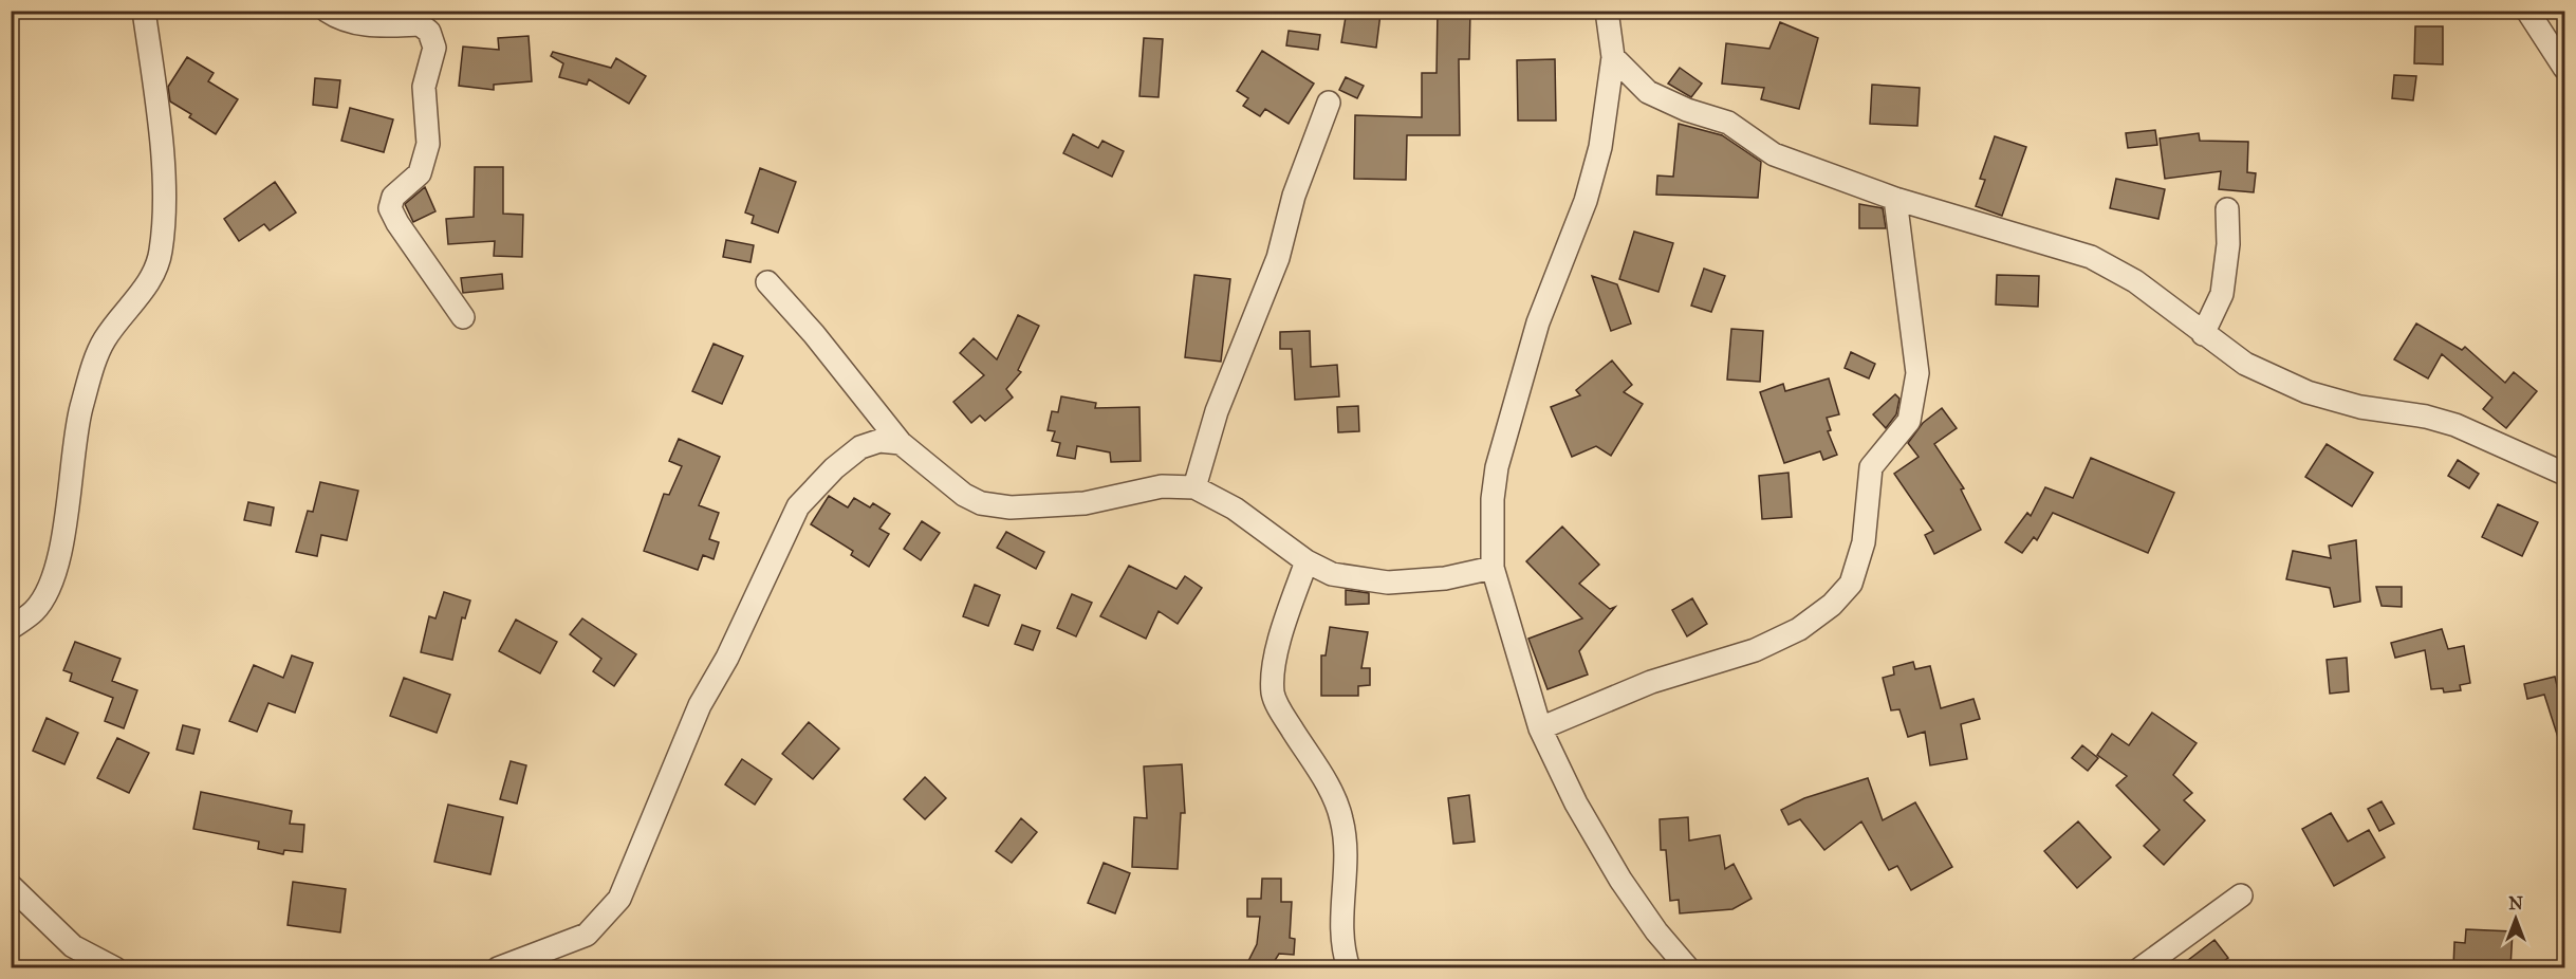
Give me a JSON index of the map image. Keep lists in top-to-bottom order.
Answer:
{
  "north": "top"
}
